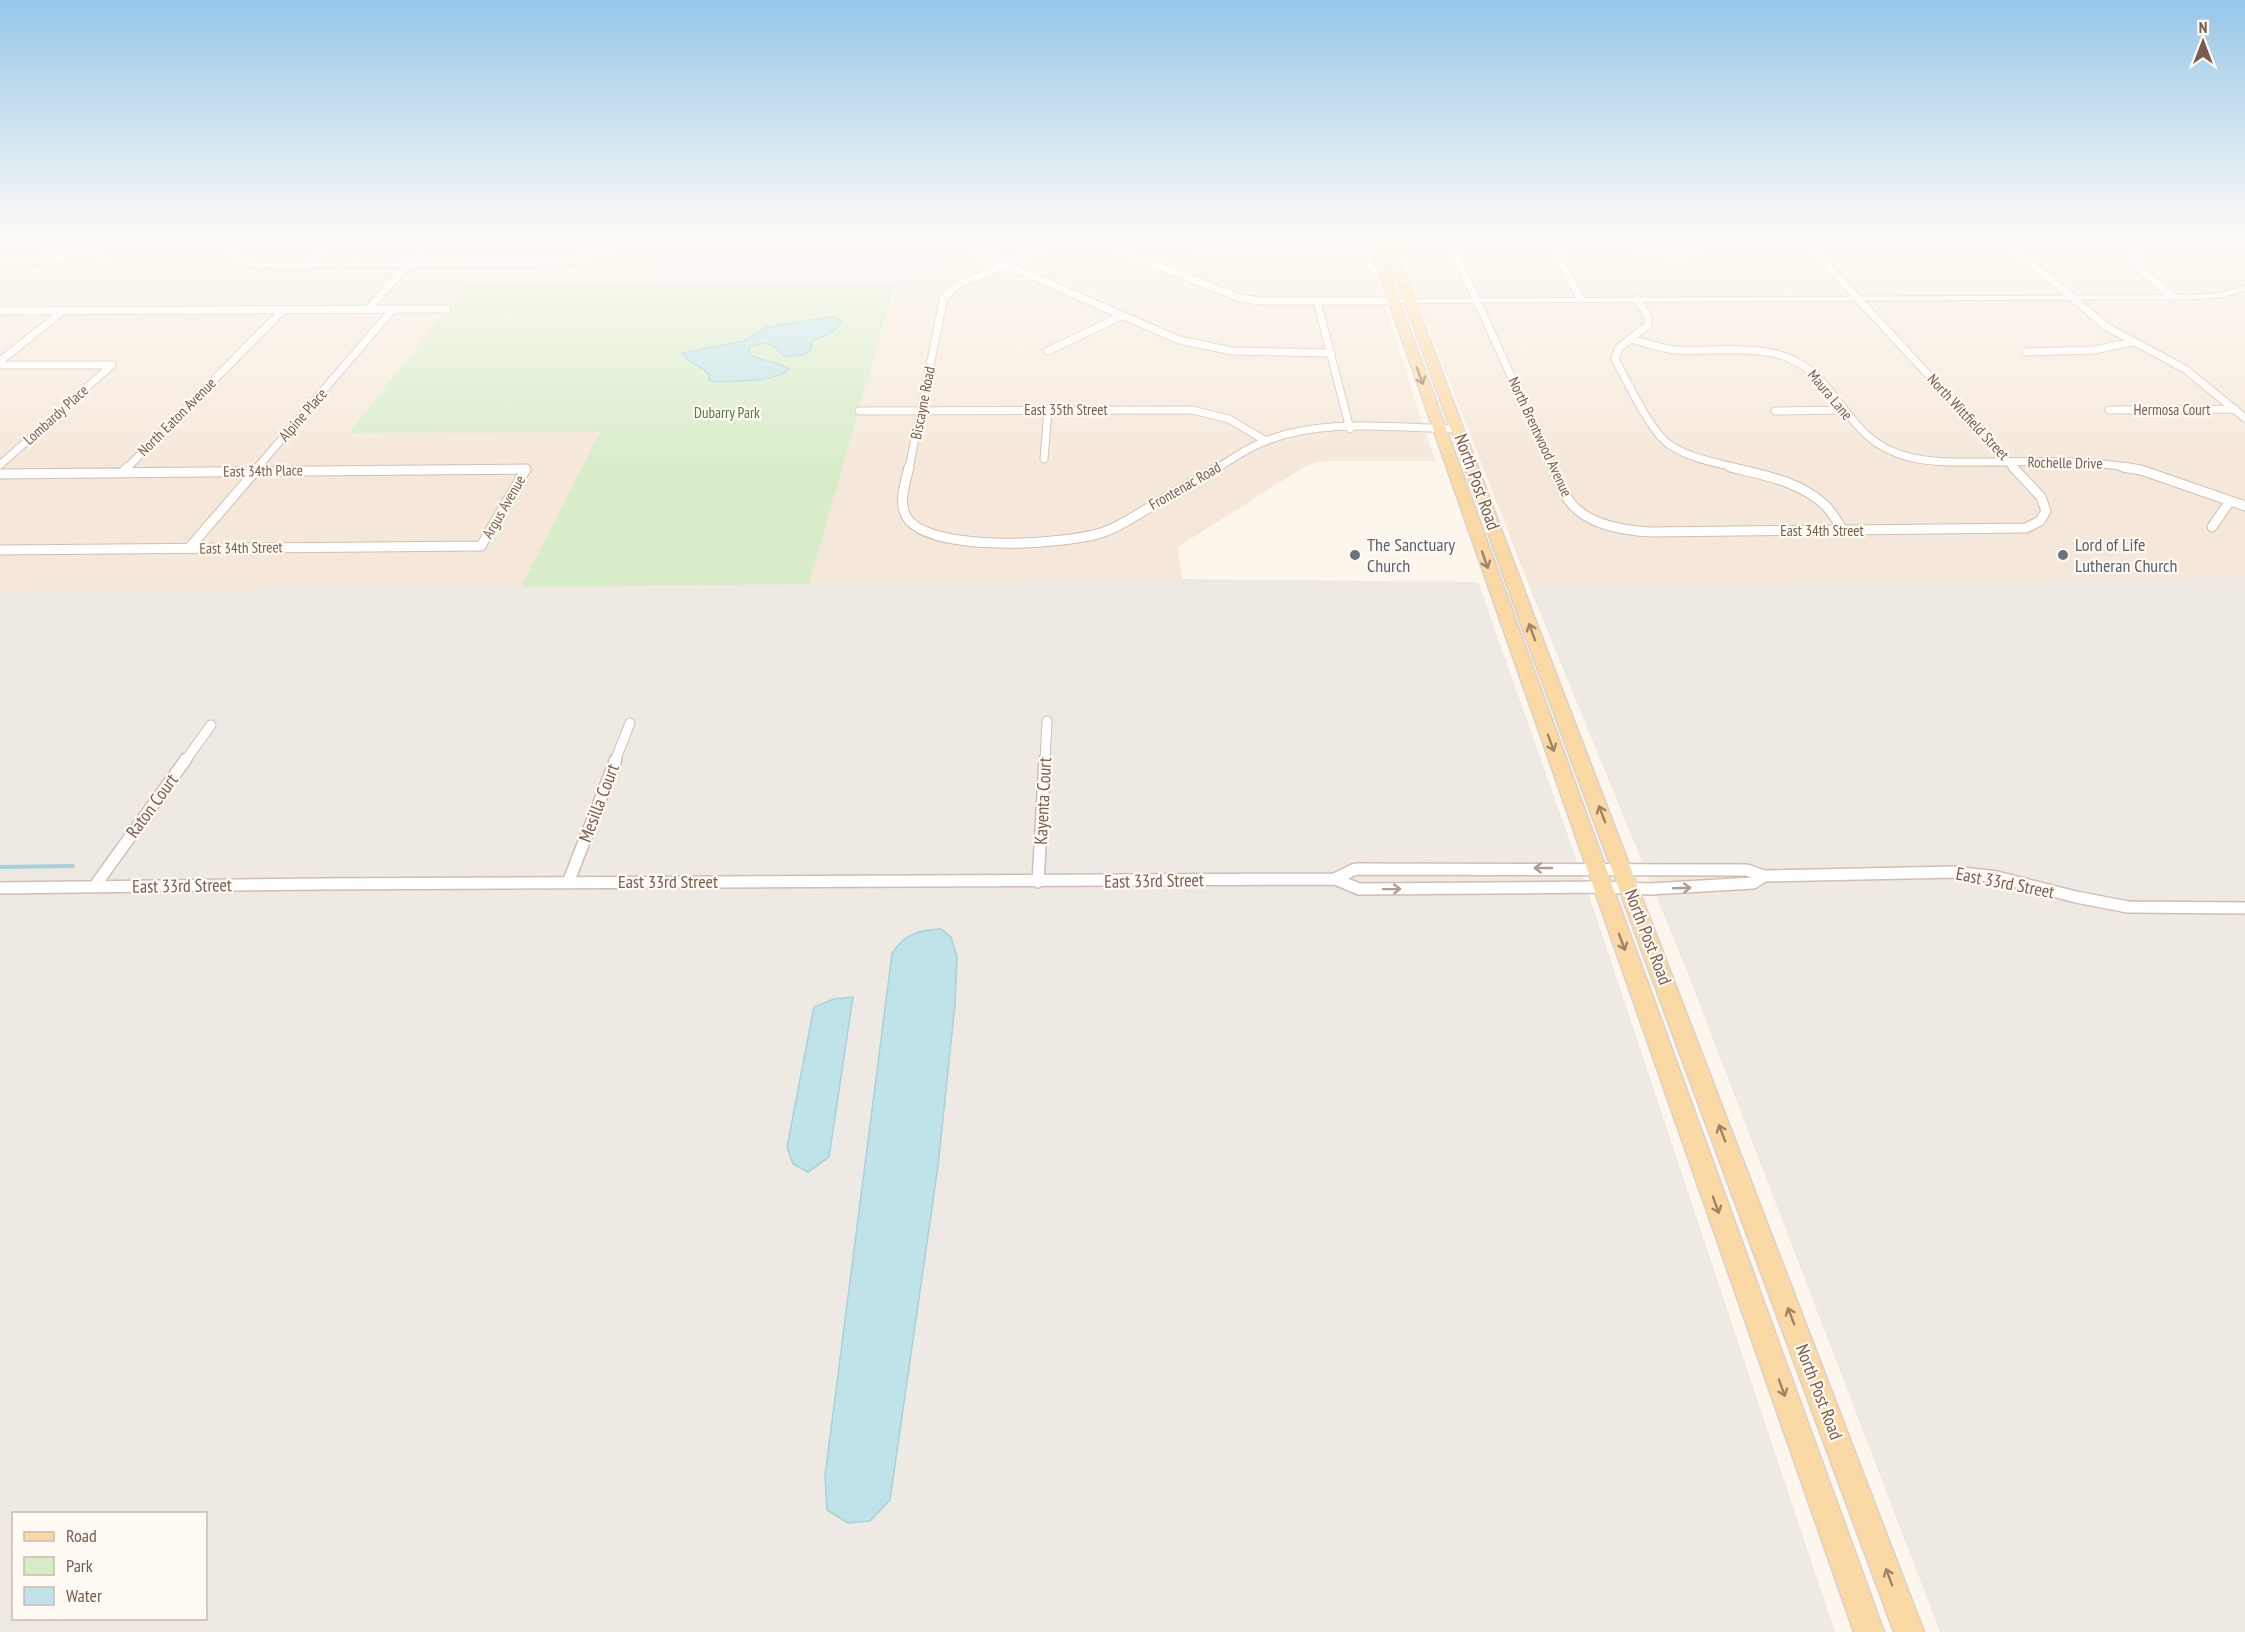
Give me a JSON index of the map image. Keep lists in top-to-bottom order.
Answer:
{
  "streets": {
    "main road": ["North Post Road"],
    "street": [
      "Maura Lane",
      "Biscayne Road",
      "East 35th Street",
      "Hermosa Court",
      "Lombardy Place",
      "Alpine Place",
      "North Eaton Avenue",
      "North Wittfield Street",
      "North Brentwood Avenue",
      "Rochelle Drive",
      "East 34th Place",
      "Frontenac Road",
      "Argus Avenue",
      "East 34th Street",
      "Kayenta Court",
      "Mesilla Court",
      "Raton Court",
      "East 33rd Street"
    ]
  },
  "crossings": [
    ["Maura Lane", "Rochelle Drive"],
    ["Biscayne Road", "East 35th Street"],
    ["Biscayne Road", "Frontenac Road"],
    ["East 35th Street", "Frontenac Road"],
    ["Alpine Place", "East 34th Place"],
    ["Alpine Place", "East 34th Street"],
    ["North Eaton Avenue", "East 34th Place"],
    ["North Wittfield Street", "Rochelle Drive"],
    ["North Wittfield Street", "East 34th Street"],
    ["North Brentwood Avenue", "East 34th Street"],
    ["East 34th Place", "Argus Avenue"],
    ["North Post Road", "Frontenac Road"],
    ["North Post Road", "East 33rd Street"],
    ["Argus Avenue", "East 34th Street"],
    ["Kayenta Court", "East 33rd Street"],
    ["Mesilla Court", "East 33rd Street"],
    ["Raton Court", "East 33rd Street"]
  ],
  "parks": ["Dubarry Park"],
  "places": ["The Sanctuary Church", "Lord of Life Lutheran Church"],
  "legend": ["Road", "Park", "Water"],
  "north": "top"
}
